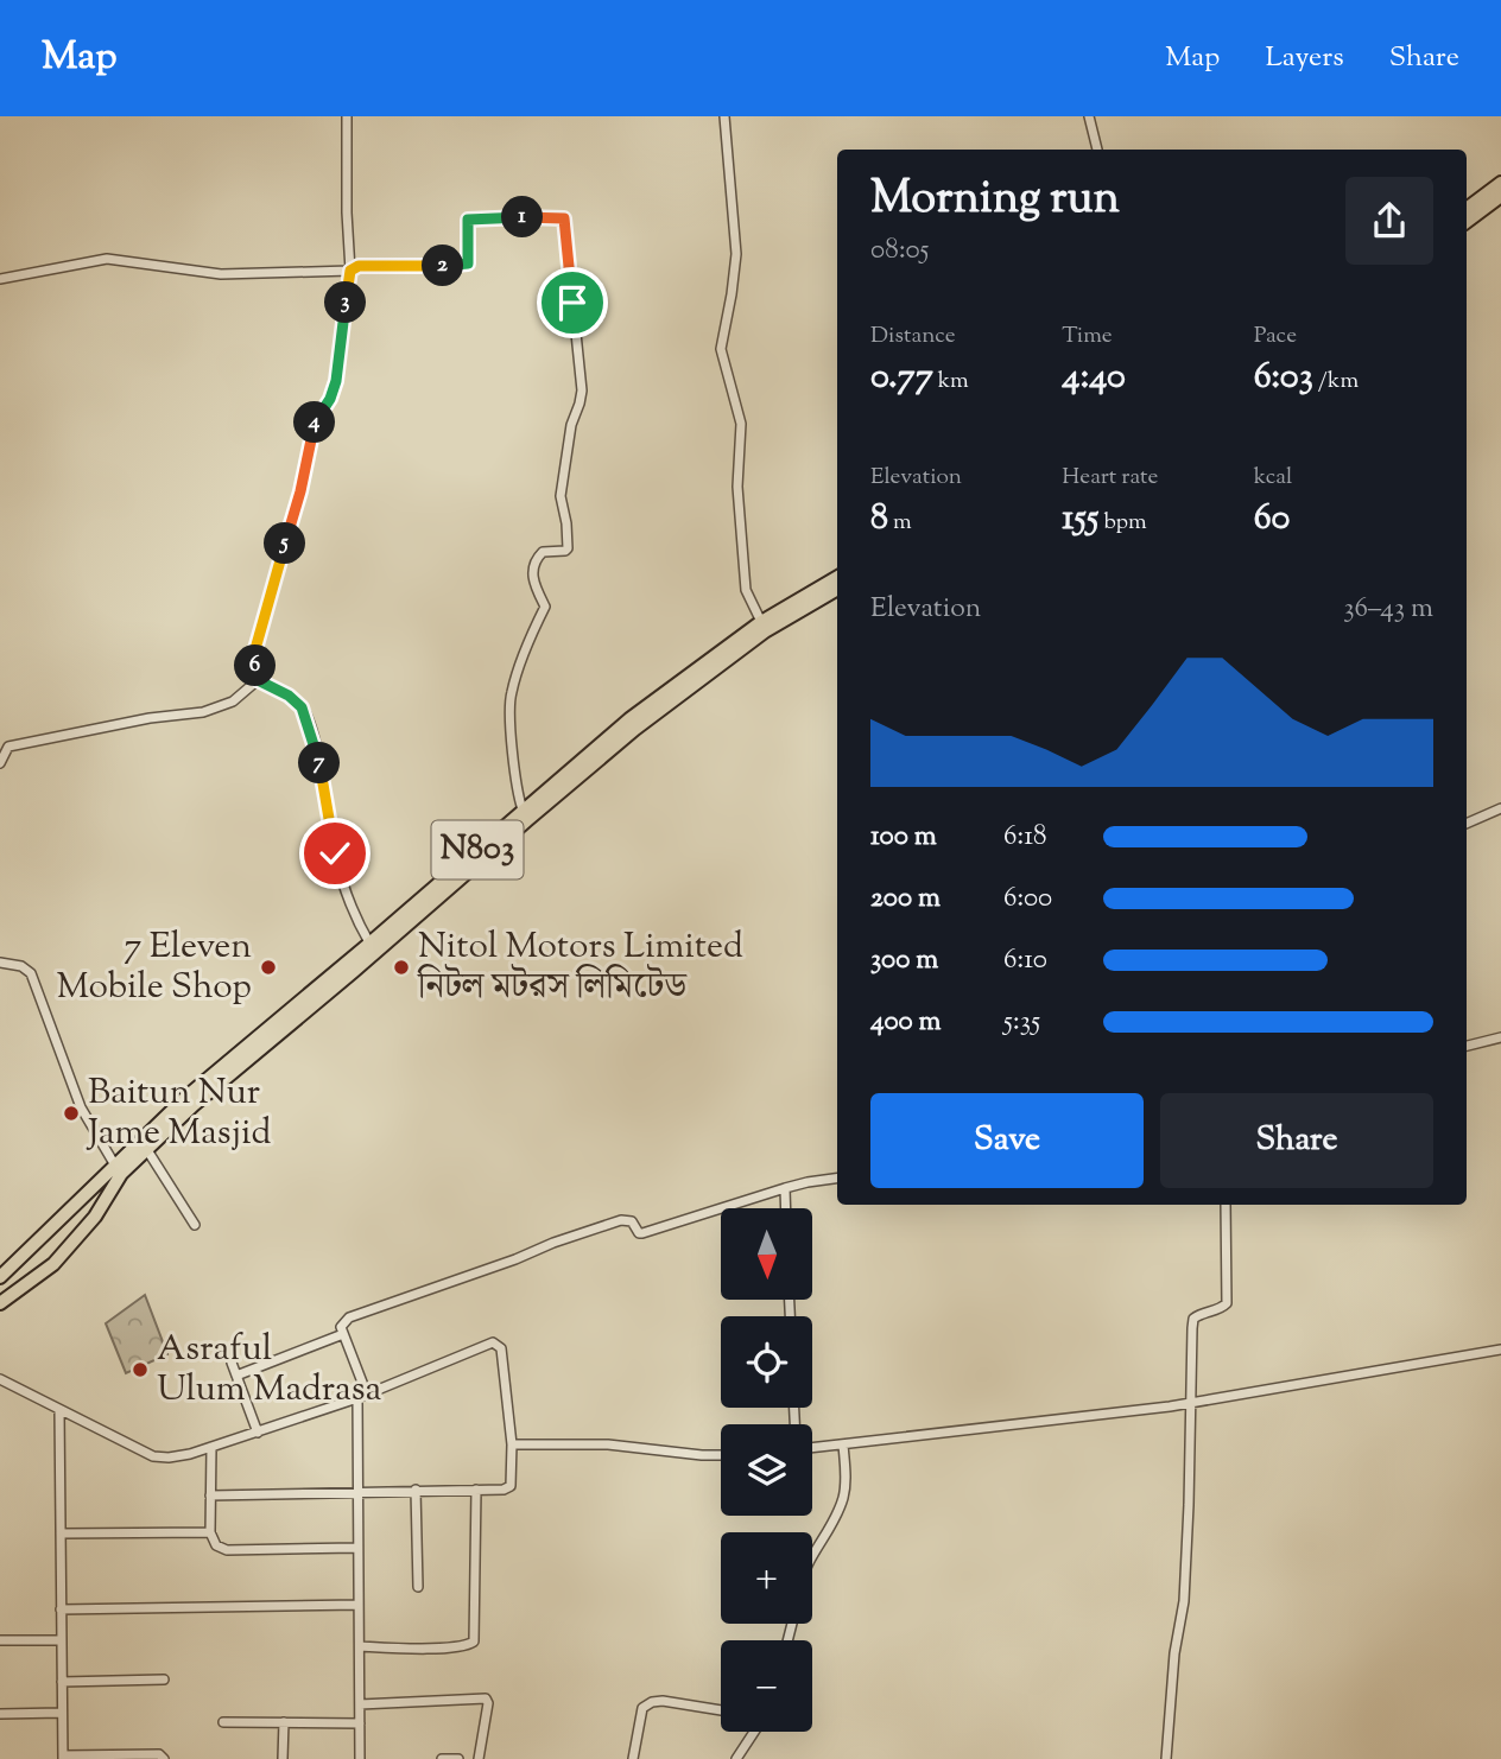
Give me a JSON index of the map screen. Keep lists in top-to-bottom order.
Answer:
{
  "streets": {
    "highway": ["N803"]
  },
  "places": [
    "7 Eleven Mobile Shop",
    "Nitol Motors Limited নিটল মটরস লিমিটেড",
    "Baitun Nur Jame Masjid",
    "Asraful Ulum Madrasa"
  ],
  "north": "bottom",
  "page": {
    "header": "Map",
    "nav": ["Map", "Layers", "Share"],
    "heading": ["Morning run", "08:05"],
    "pins": [
      "1",
      "2",
      "3",
      "4",
      "5",
      "6",
      "7"
    ],
    "stats": [
      ["Distance", "0.77 km"],
      ["Time", "4:40"],
      ["Pace", "6:03 /km"],
      ["Elevation", "8 m"],
      ["Heart rate", "155 bpm"],
      ["kcal", "60"]
    ],
    "chart": ["Elevation", "36–43 m"],
    "list": [
      {
        "name": "100 m",
        "note": "6:18"
      },
      {
        "name": "200 m",
        "note": "6:00"
      },
      {
        "name": "300 m",
        "note": "6:10"
      },
      {
        "name": "400 m",
        "note": "5:35"
      }
    ],
    "buttons": ["Save", "Share"],
    "map_buttons": ["+", "−"]
  }
}
